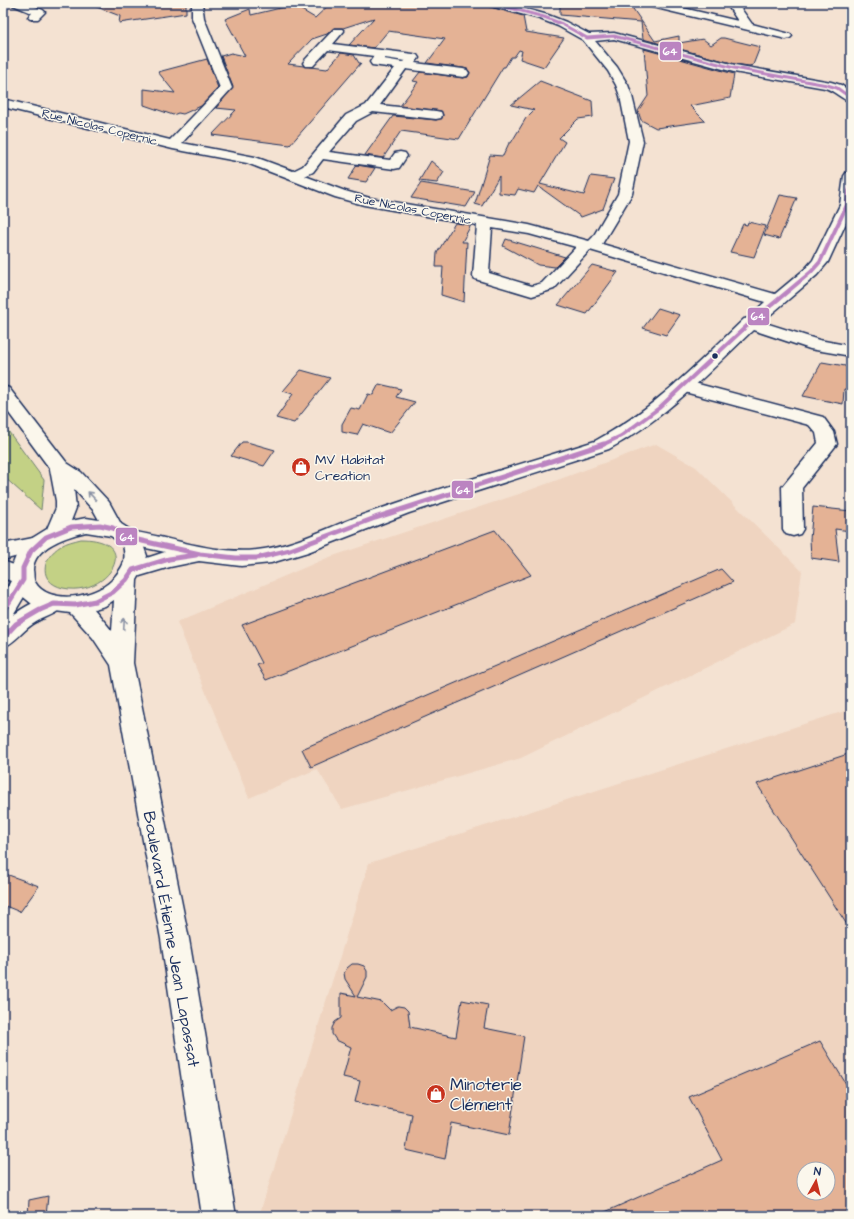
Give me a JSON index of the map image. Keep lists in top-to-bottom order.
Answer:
{
  "streets": {
    "street": ["Rue Nicolas Copernic", "Boulevard Étienne Jean Lapassat"]
  },
  "places": {
    "shop": ["MV Habitat Creation", "Minoterie Clément"]
  },
  "lines": ["transit line 64"],
  "north": "top"
}
